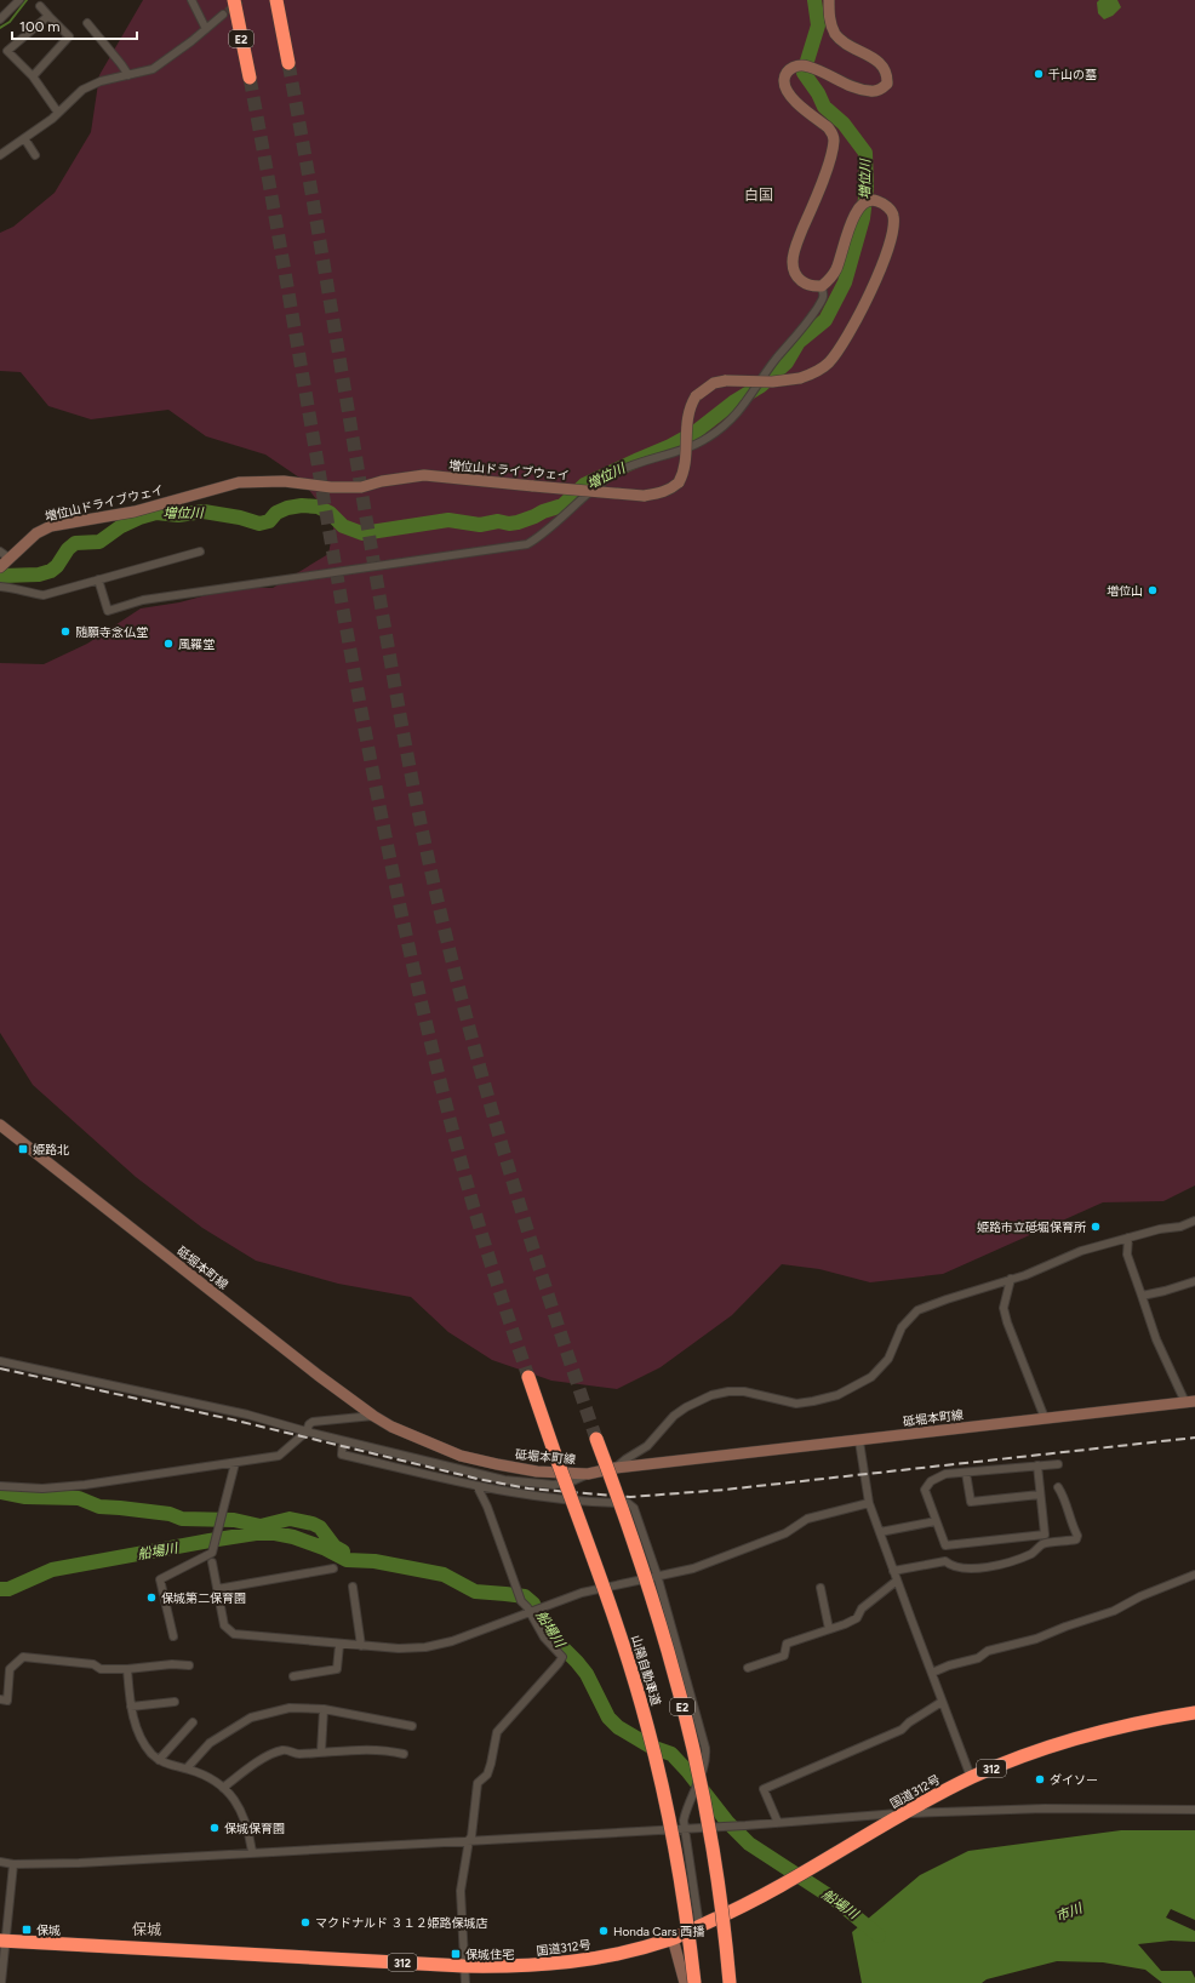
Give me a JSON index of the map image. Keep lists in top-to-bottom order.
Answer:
{
  "streets": {
    "highway": [
      "E2",
      "山陽自動車道",
      "312",
      "国道312号"
    ],
    "street": ["増位山ドライブウェイ", "砥堀本町線"]
  },
  "districts": ["白国", "保城"],
  "water": ["増位川", "船場川", "市川"],
  "places": {
    "other": [
      "千山の墓",
      "増位山",
      "随願寺念仏堂",
      "風羅堂",
      "姫路市立砥堀保育所",
      "保城第二保育園",
      "ダイソー",
      "保城保育園",
      "マクドナルド ３１２姫路保城店",
      "Honda Cars 西播"
    ],
    "transit": ["姫路北", "保城", "保城住宅"]
  },
  "scale_bar": "100 m"
}
